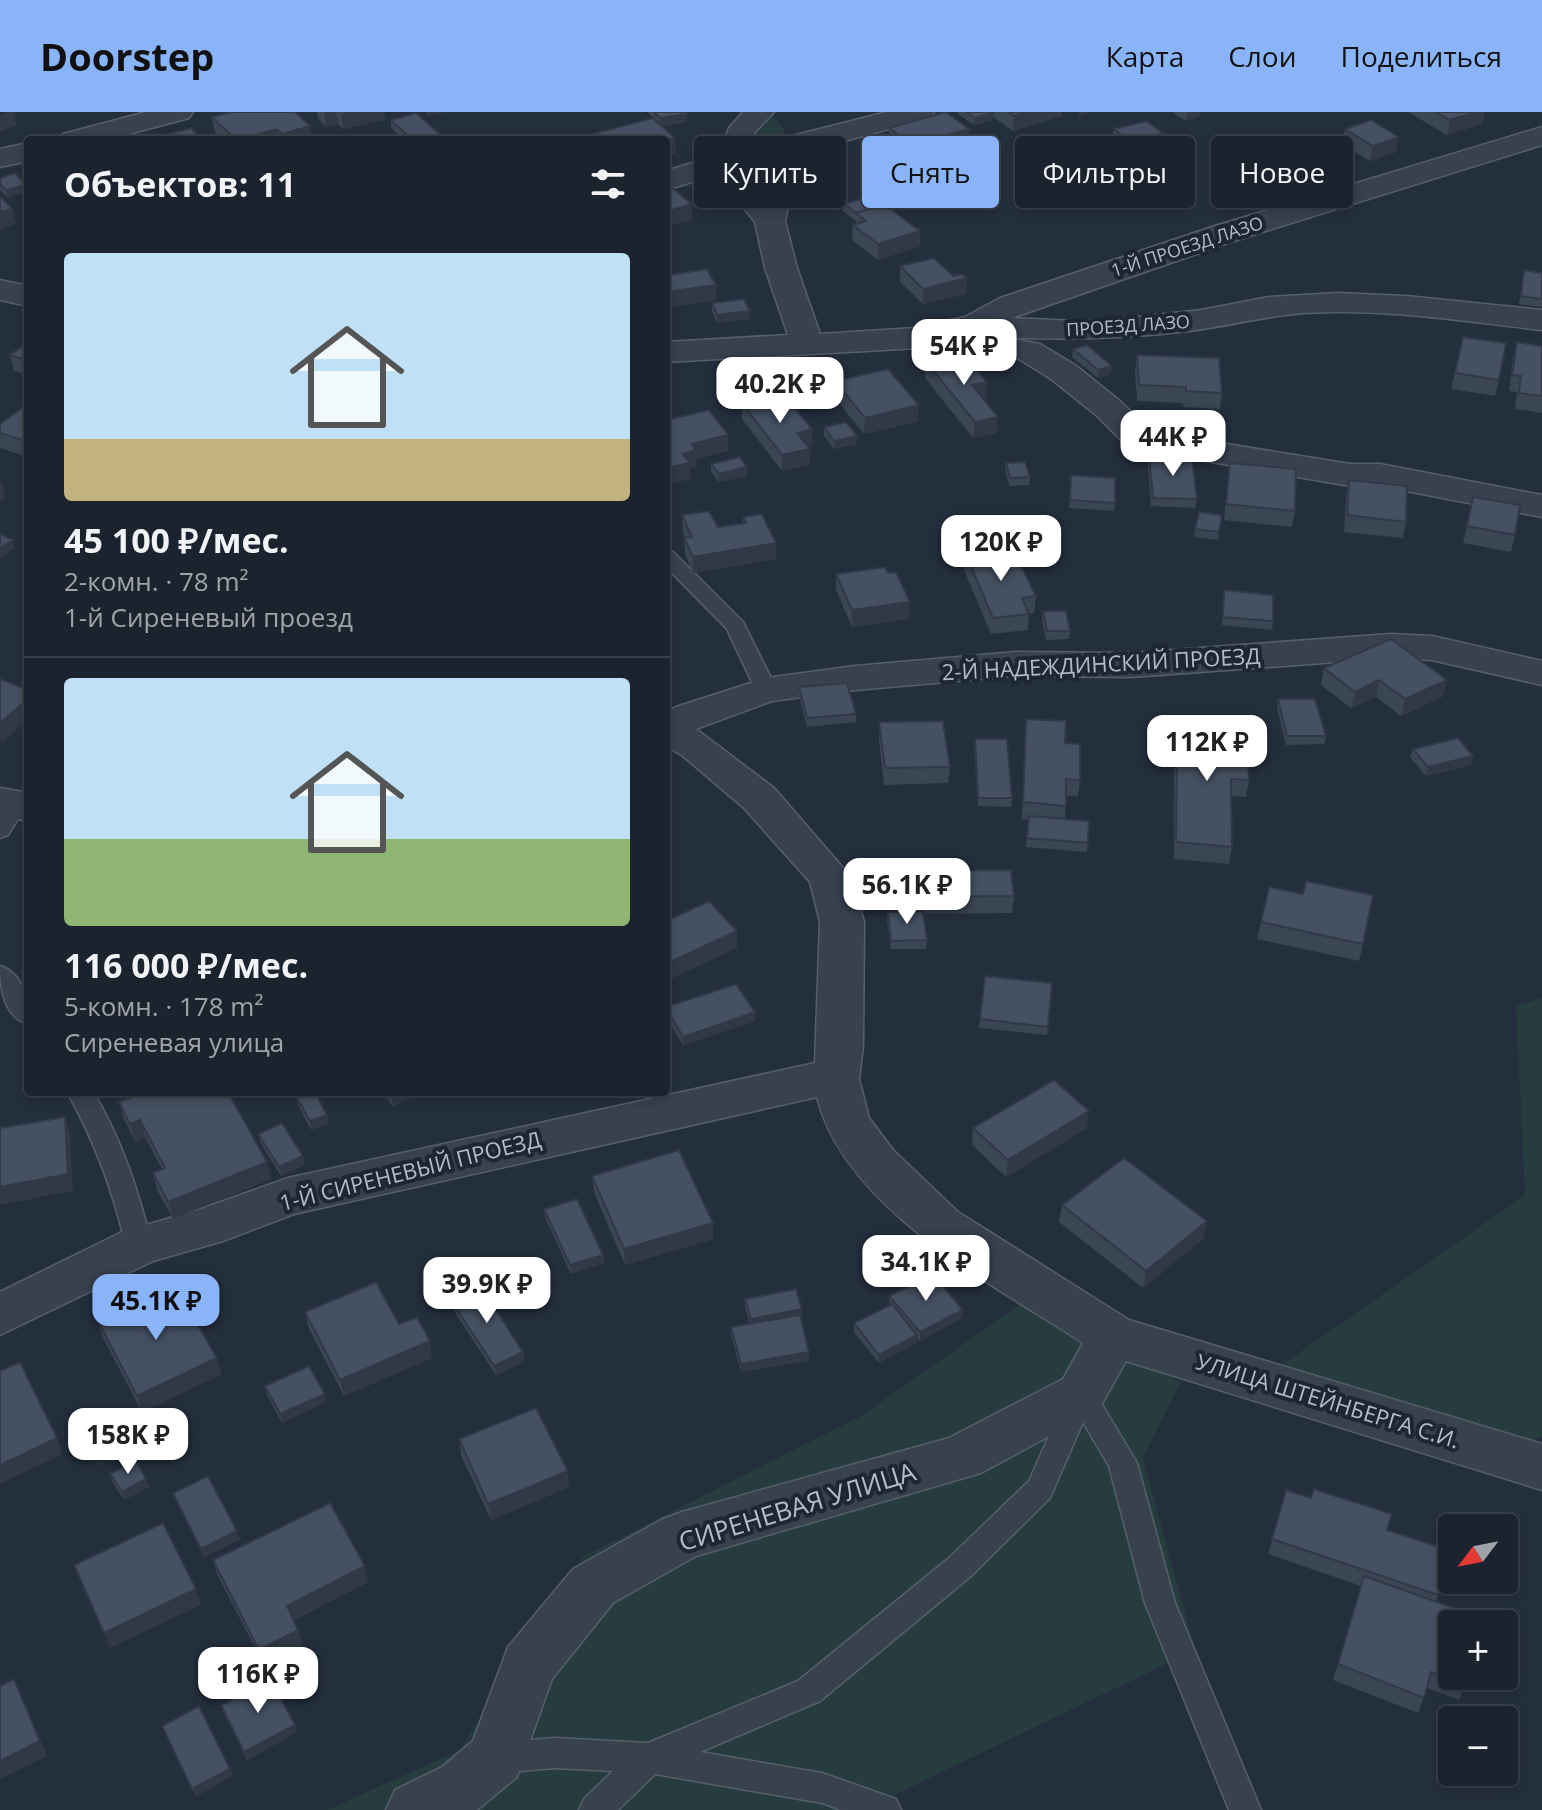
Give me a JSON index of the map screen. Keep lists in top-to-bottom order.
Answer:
{
  "streets": {
    "street": [
      "1-Й ПРОЕЗД ЛАЗО",
      "ПРОЕЗД ЛАЗО",
      "2-Й НАДЕЖДИНСКИЙ ПРОЕЗД",
      "1-Й СИРЕНЕВЫЙ ПРОЕЗД",
      "УЛИЦА ШТЕЙНБЕРГА С.И.",
      "СИРЕНЕВАЯ УЛИЦА"
    ]
  },
  "crossings": [
    ["1-Й ПРОЕЗД ЛАЗО", "ПРОЕЗД ЛАЗО"],
    ["1-Й СИРЕНЕВЫЙ ПРОЕЗД", "УЛИЦА ШТЕЙНБЕРГА С.И."]
  ],
  "north": "bottom left",
  "page": {
    "header": "Doorstep",
    "nav": ["Карта", "Слои", "Поделиться"],
    "chip": [
      "Купить",
      "Снять",
      "Фильтры",
      "Новое"
    ],
    "heading": "Объектов: 11",
    "list": [
      {
        "name": "45 100 ₽/мес.",
        "note": "2-комн. · 78 m² · 1-й Сиреневый проезд"
      },
      {
        "name": "116 000 ₽/мес.",
        "note": "5-комн. · 178 m² · Сиреневая улица"
      }
    ],
    "price": [
      "54K ₽",
      "40.2K ₽",
      "44K ₽",
      "120K ₽",
      "112K ₽",
      "56.1K ₽",
      "34.1K ₽",
      "39.9K ₽",
      "45.1K ₽",
      "158K ₽",
      "116K ₽"
    ],
    "map_buttons": ["+", "−"]
  }
}
